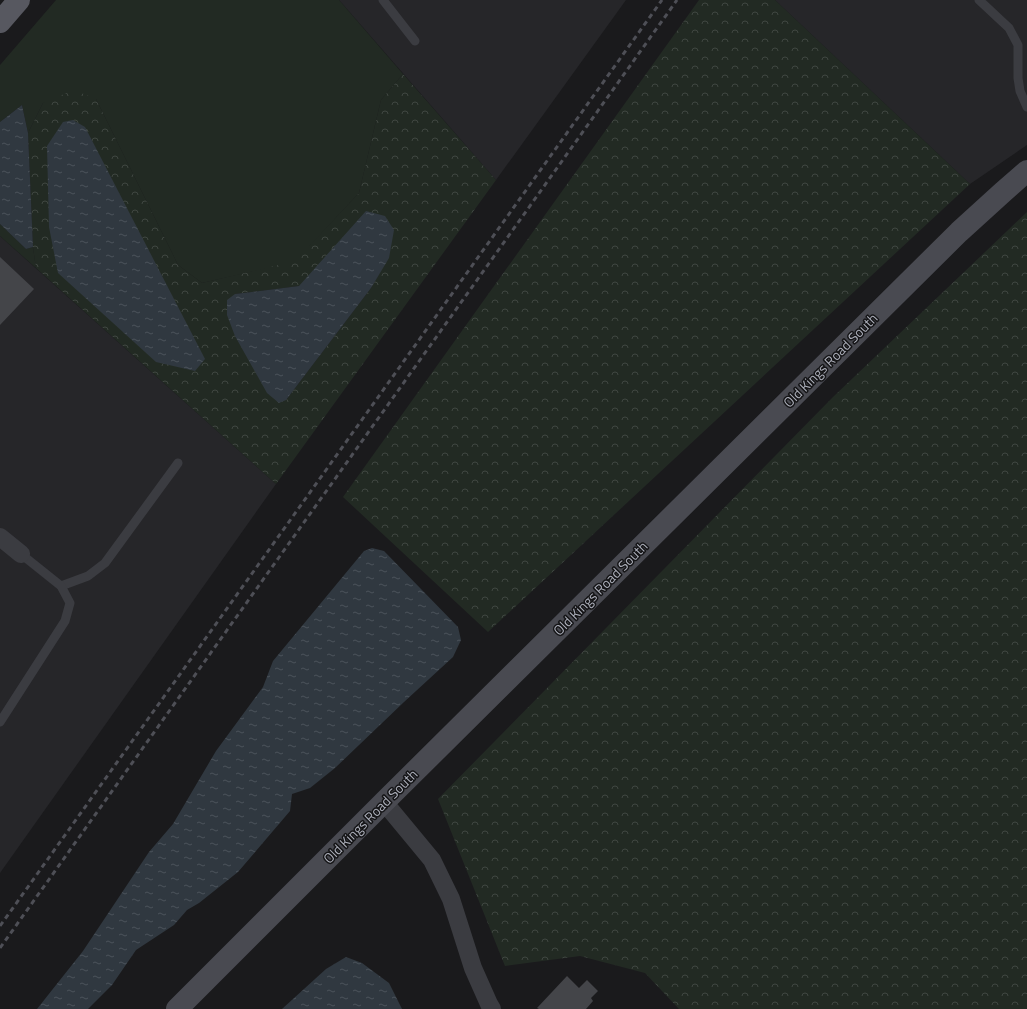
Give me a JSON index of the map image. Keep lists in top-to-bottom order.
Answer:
{
  "streets": {
    "street": ["Old Kings Road South"]
  }
}
